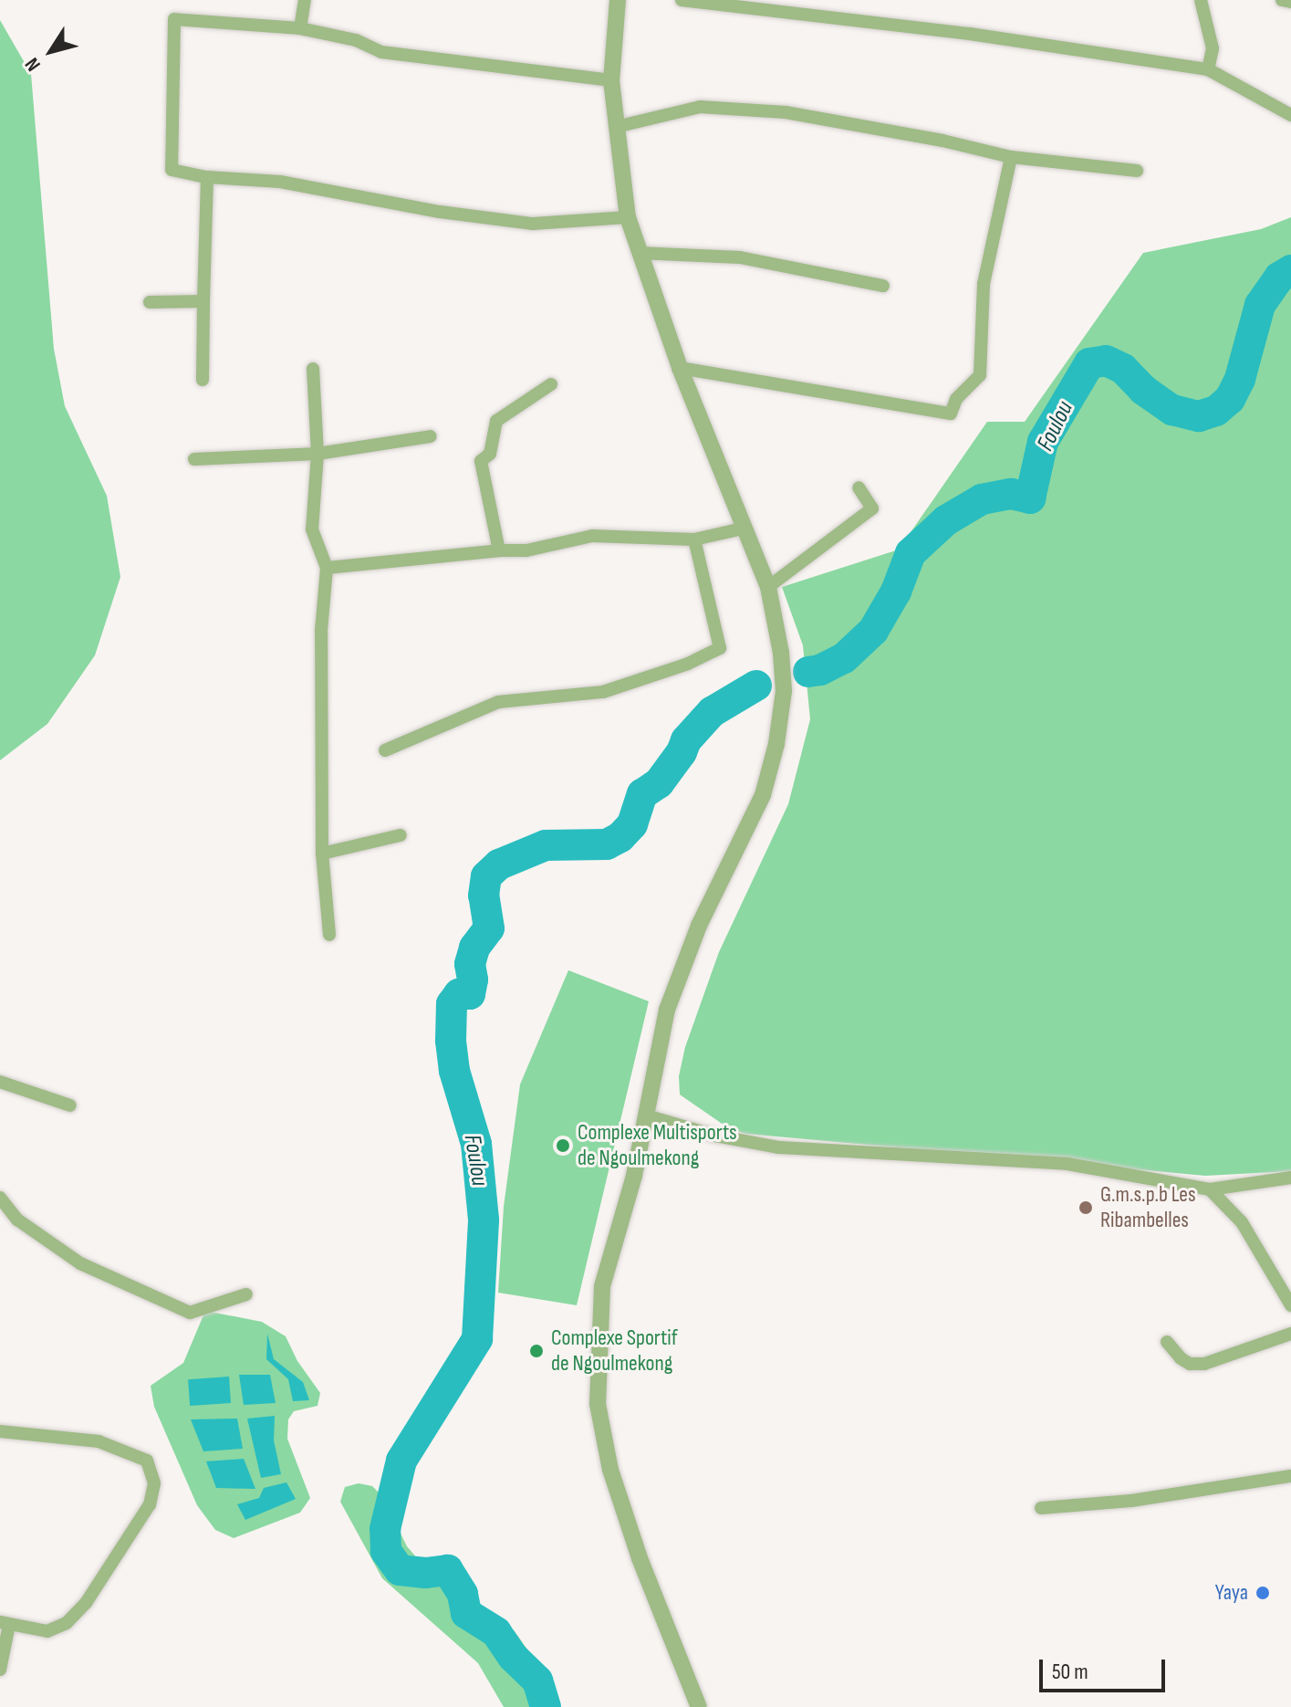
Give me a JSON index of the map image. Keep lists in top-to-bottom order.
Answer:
{
  "water": ["Foulou"],
  "places": [
    "Complexe Multisports de Ngoulmekong",
    "G.m.s.p.b Les Ribambelles",
    "Complexe Sportif de Ngoulmekong",
    "Yaya"
  ],
  "scale_bar": "50 m",
  "north": "bottom left"
}
